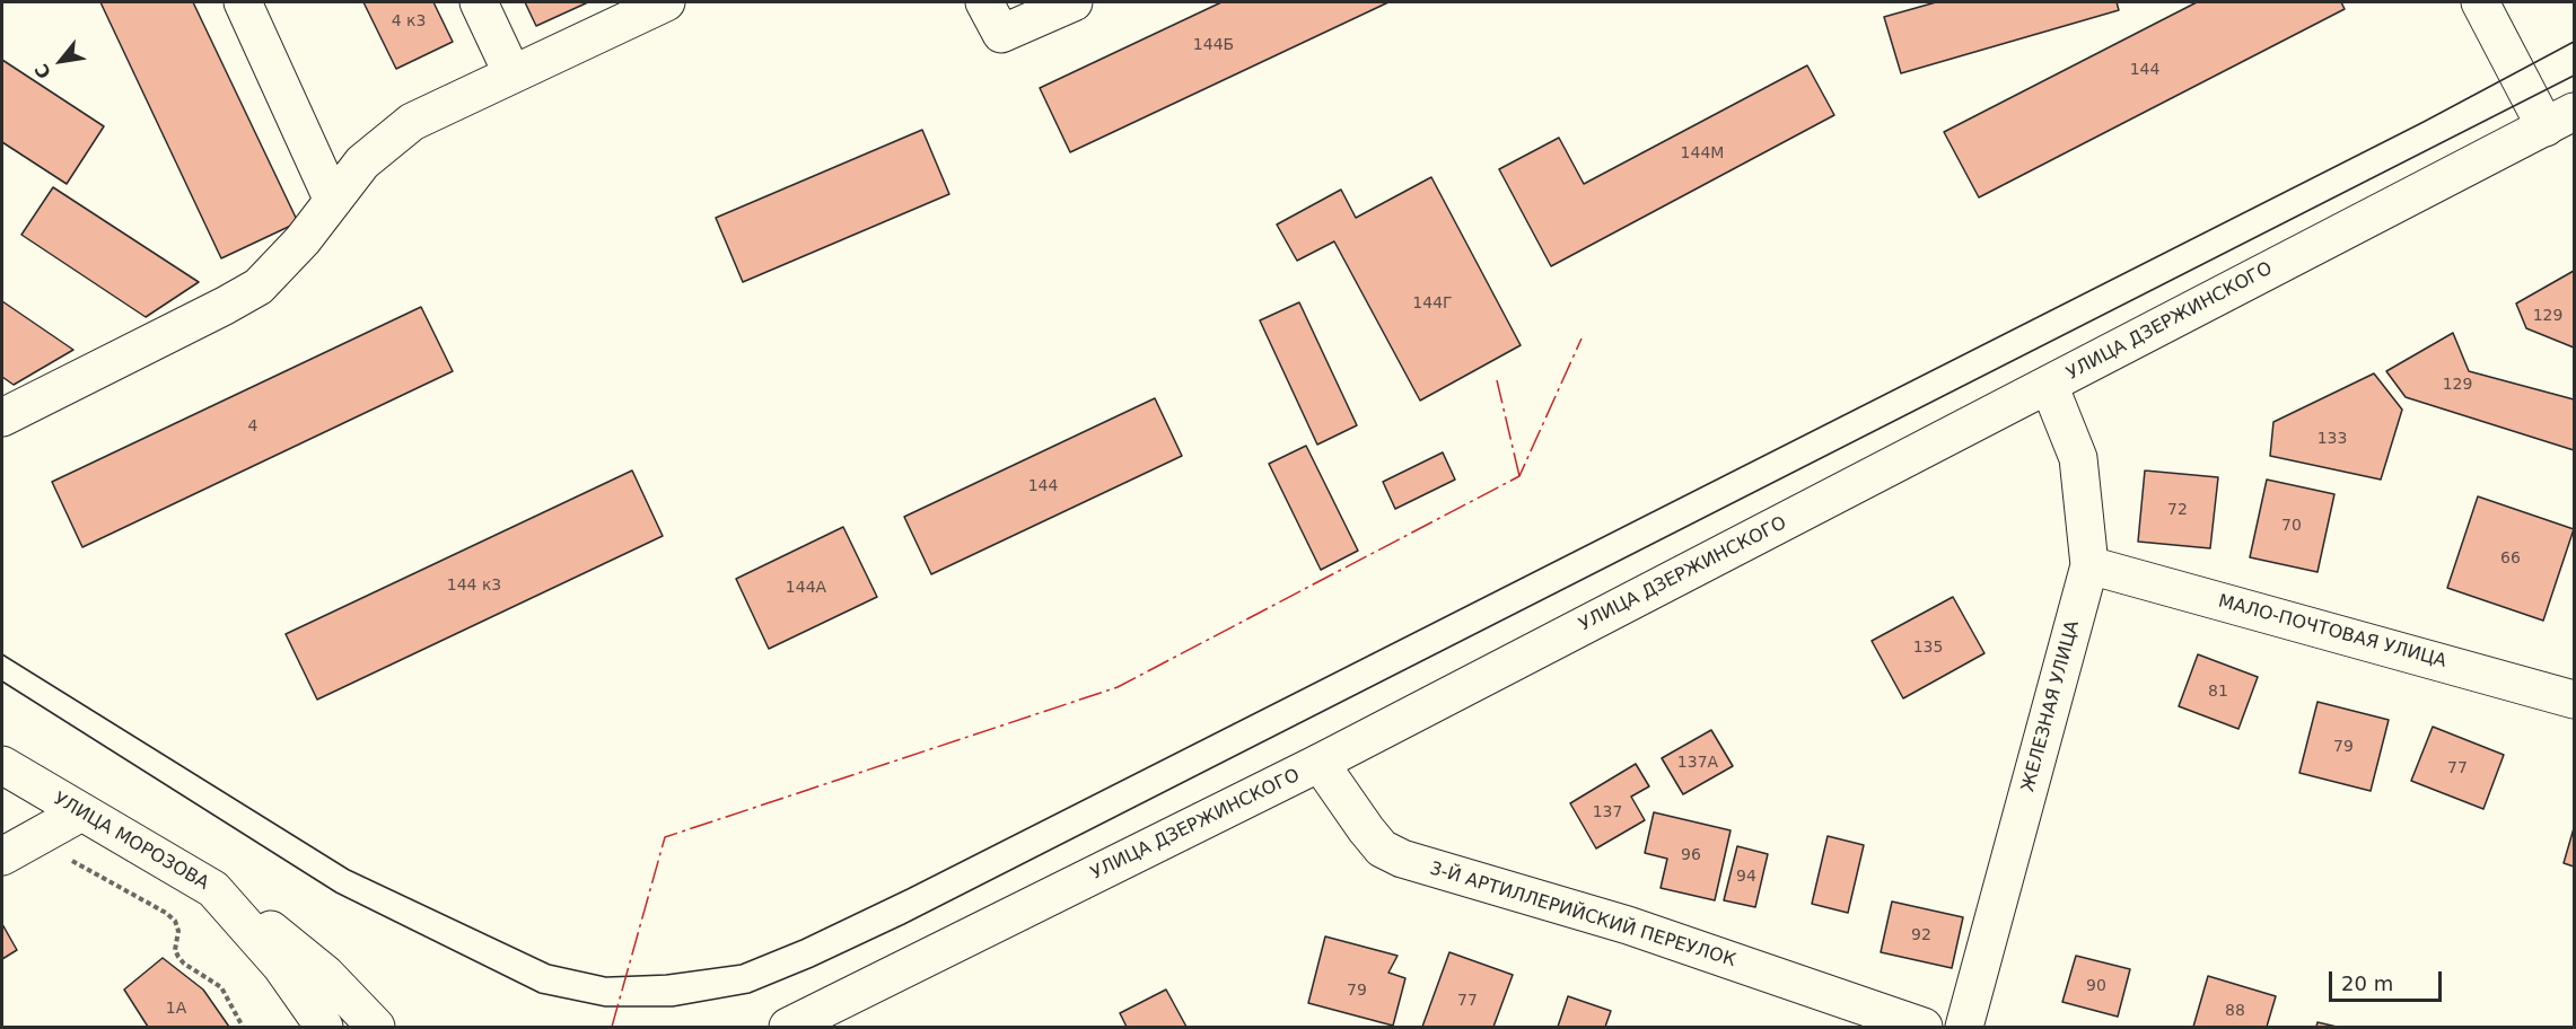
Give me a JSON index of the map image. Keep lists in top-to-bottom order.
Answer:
{
  "streets": {
    "main road": [
      "УЛИЦА ДЗЕРЖИНСКОГО",
      "МАЛО-ПОЧТОВАЯ УЛИЦА",
      "ЖЕЛЕЗНАЯ УЛИЦА",
      "УЛИЦА МОРОЗОВА",
      "3-Й АРТИЛЛЕРИЙСКИЙ ПЕРЕУЛОК"
    ]
  },
  "crossings": [
    ["УЛИЦА ДЗЕРЖИНСКОГО", "ЖЕЛЕЗНАЯ УЛИЦА"],
    ["УЛИЦА ДЗЕРЖИНСКОГО", "3-Й АРТИЛЛЕРИЙСКИЙ ПЕРЕУЛОК"],
    ["МАЛО-ПОЧТОВАЯ УЛИЦА", "ЖЕЛЕЗНАЯ УЛИЦА"]
  ],
  "house_numbers": [
    "4 к3",
    "144Б",
    "144",
    "144М",
    "144Г",
    "129",
    "129",
    "4",
    "133",
    "144",
    "72",
    "70",
    "66",
    "144 к3",
    "144А",
    "135",
    "81",
    "79",
    "137А",
    "77",
    "137",
    "96",
    "94",
    "92",
    "90",
    "79",
    "77",
    "1А",
    "88"
  ],
  "scale_bar": "20 m",
  "north": "bottom left"
}
